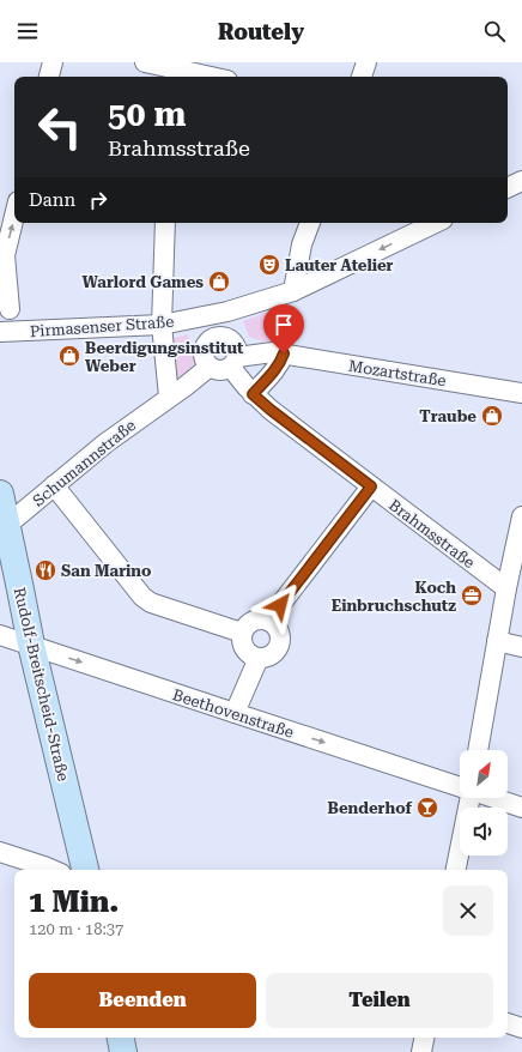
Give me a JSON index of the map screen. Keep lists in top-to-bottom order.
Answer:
{
  "streets": {
    "street": [
      "Pirmasenser Straße",
      "Mozartstraße",
      "Schumannstraße",
      "Brahmsstraße",
      "Rudolf-Breitscheid-Straße",
      "Beethovenstraße"
    ]
  },
  "crossings": [
    ["Mozartstraße", "Schumannstraße"],
    ["Mozartstraße", "Brahmsstraße"],
    ["Schumannstraße", "Brahmsstraße"],
    ["Schumannstraße", "Rudolf-Breitscheid-Straße"],
    ["Rudolf-Breitscheid-Straße", "Beethovenstraße"]
  ],
  "places": {
    "theatre": ["Lauter Atelier"],
    "shop": ["Warlord Games", "Beerdigungsinstitut Weber", "Traube"],
    "restaurant": ["San Marino"],
    "office": ["Koch Einbruchschutz"],
    "bar": ["Benderhof"]
  },
  "north": "top right",
  "page": {
    "header": "Routely",
    "turn": ["50 m", "Brahmsstraße"],
    "then": "Dann",
    "heading": ["1 Min.", "120 m · 18:37"],
    "buttons": ["Beenden", "Teilen"]
  }
}
